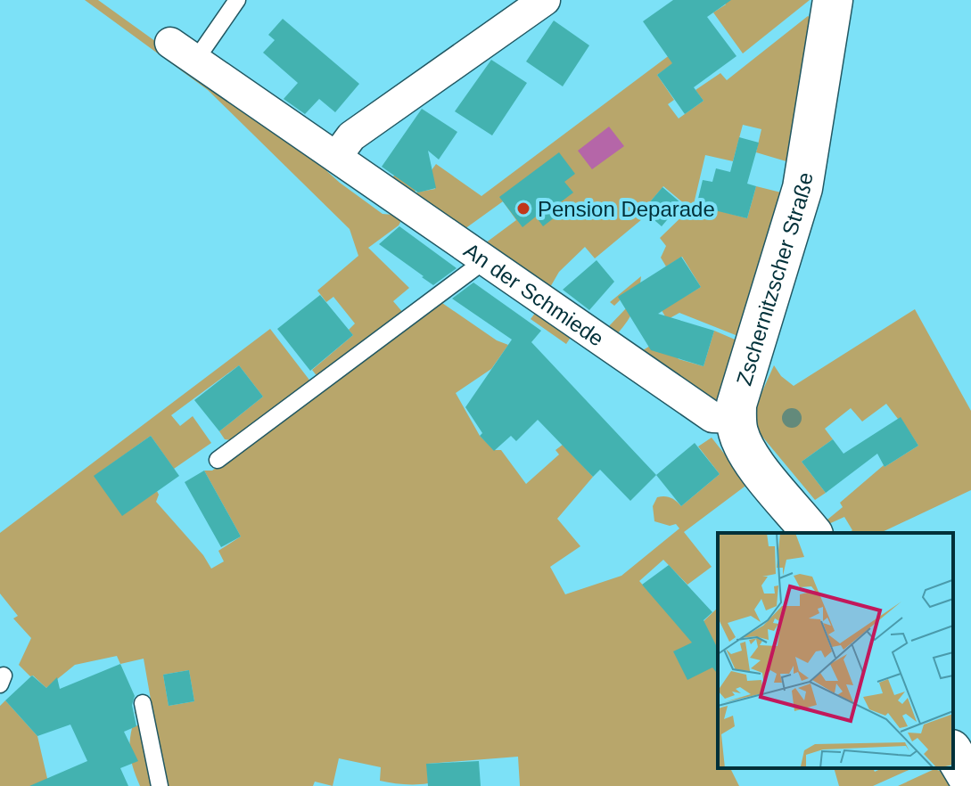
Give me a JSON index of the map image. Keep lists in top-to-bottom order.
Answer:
{
  "streets": {
    "street": ["Zschernitzscher Straße", "An der Schmiede"]
  },
  "crossings": [
    ["Zschernitzscher Straße", "An der Schmiede"]
  ],
  "places": ["Pension Deparade"]
}
